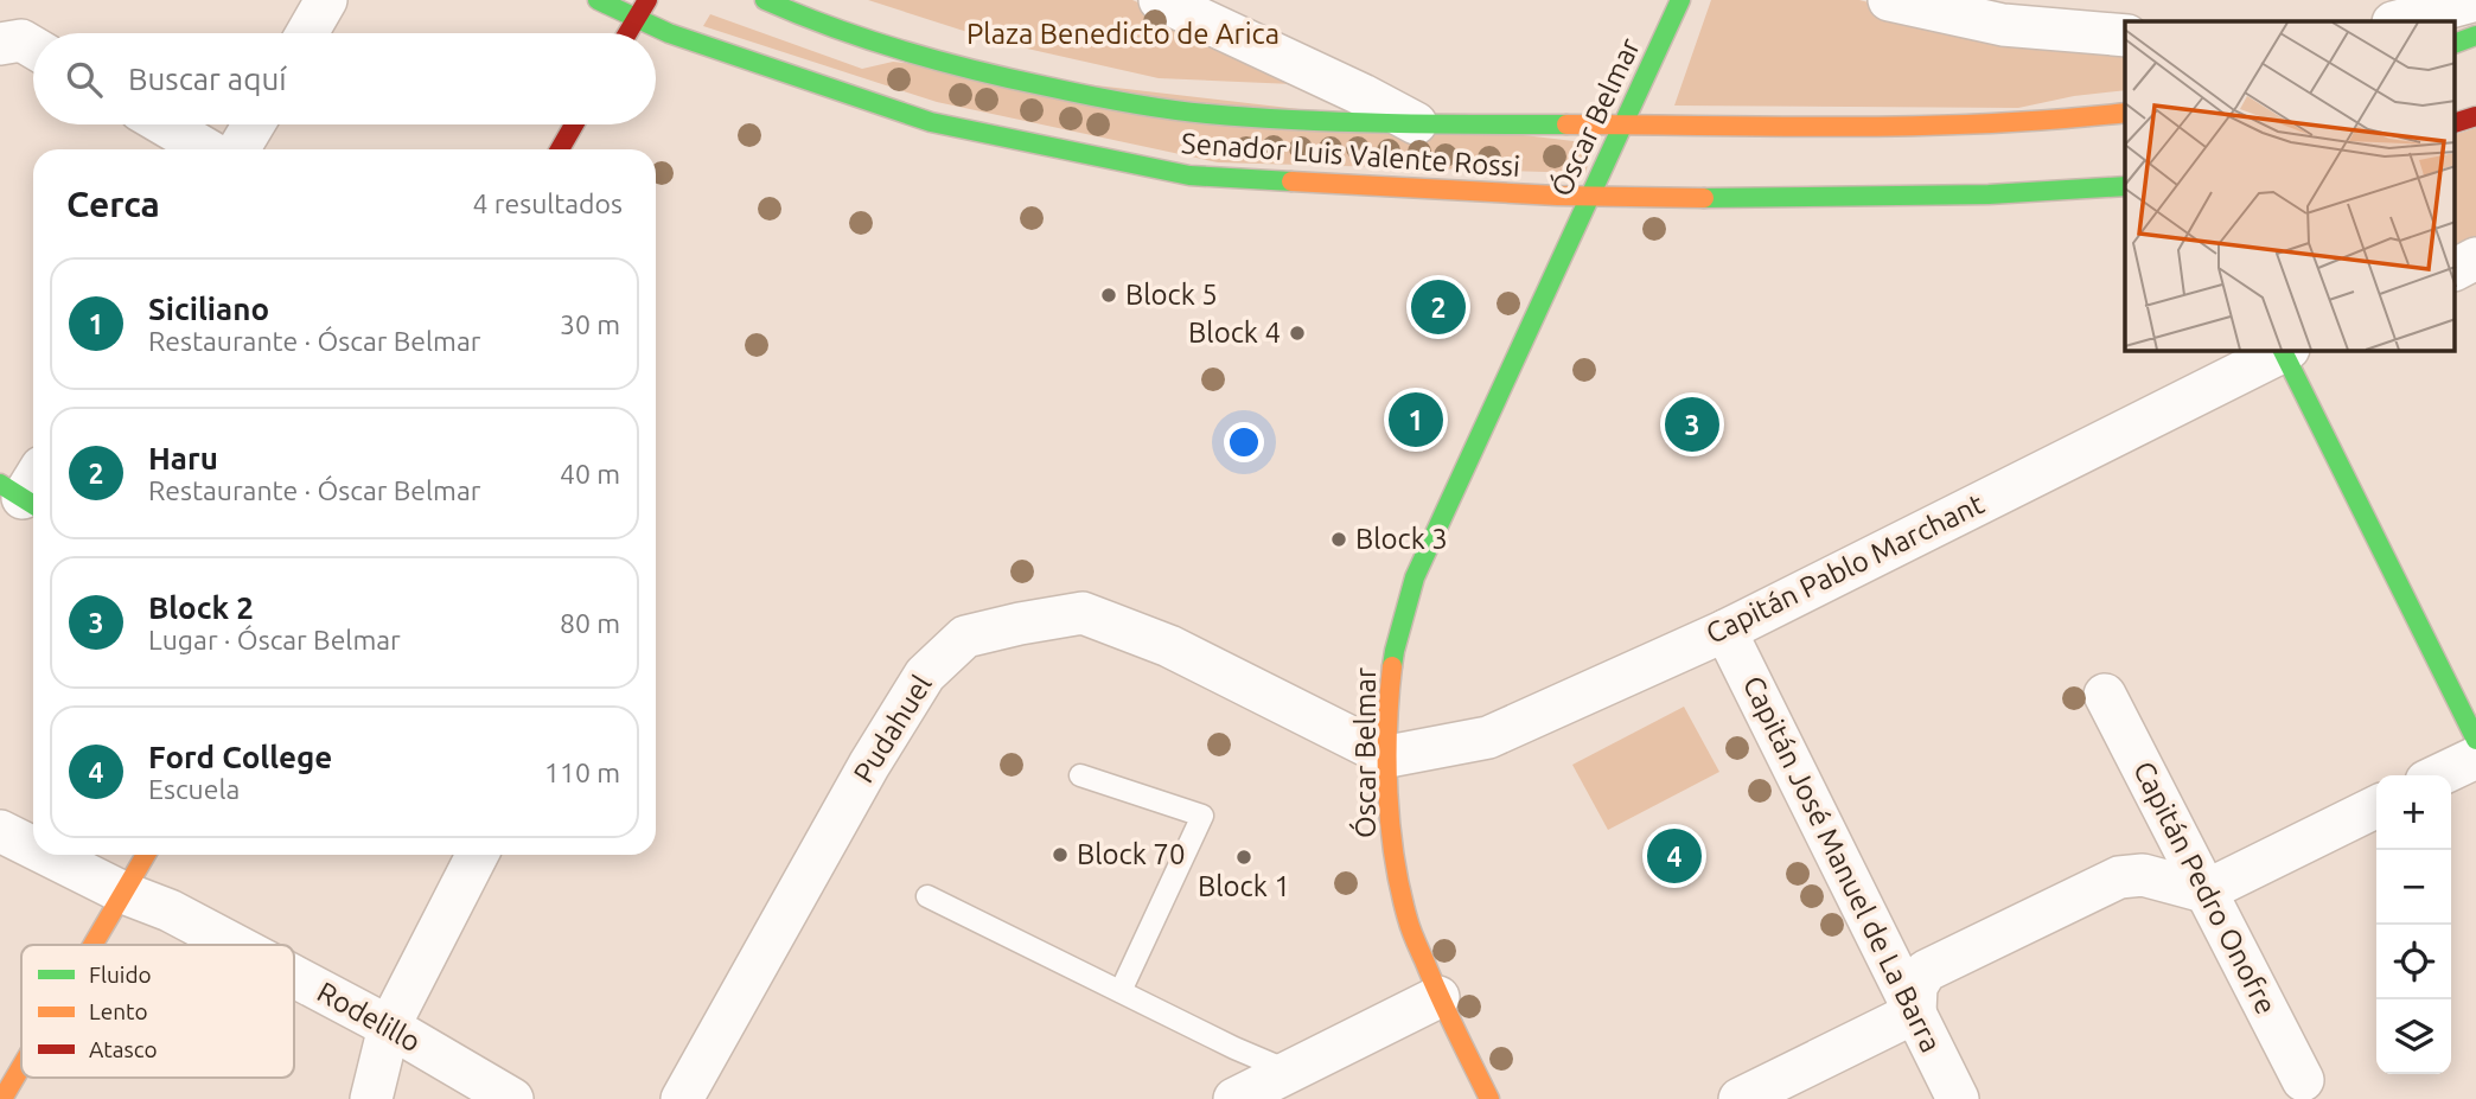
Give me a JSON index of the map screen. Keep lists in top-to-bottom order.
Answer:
{
  "streets": {
    "main road": ["Óscar Belmar", "Senador Luis Valente Rossi"],
    "street": [
      "Capitán Pablo Marchant",
      "Pudahuel",
      "Capitán José Manuel de La Barra",
      "Capitán Pedro Onofre",
      "Rodelillo"
    ]
  },
  "crossings": [
    ["Óscar Belmar", "Senador Luis Valente Rossi"],
    ["Óscar Belmar", "Capitán Pablo Marchant"],
    ["Óscar Belmar", "Pudahuel"],
    ["Capitán Pablo Marchant", "Pudahuel"],
    ["Capitán Pablo Marchant", "Capitán José Manuel de La Barra"]
  ],
  "parks": ["Plaza Benedicto de Arica"],
  "places": [
    "Block 5",
    "Block 4",
    "Block 3",
    "Block 70",
    "Block 1"
  ],
  "legend": ["Fluido", "Lento", "Atasco"],
  "page": {
    "search": "Buscar aquí",
    "heading": ["Cerca", "4 resultados"],
    "list": [
      {
        "mark": "1",
        "name": "Siciliano",
        "note": "Restaurante · Óscar Belmar",
        "value": "30 m"
      },
      {
        "mark": "2",
        "name": "Haru",
        "note": "Restaurante · Óscar Belmar",
        "value": "40 m"
      },
      {
        "mark": "3",
        "name": "Block 2",
        "note": "Lugar · Óscar Belmar",
        "value": "80 m"
      },
      {
        "mark": "4",
        "name": "Ford College",
        "note": "Escuela",
        "value": "110 m"
      }
    ],
    "pins": [
      "2",
      "1",
      "3",
      "4"
    ],
    "map_buttons": ["+", "−"]
  }
}
